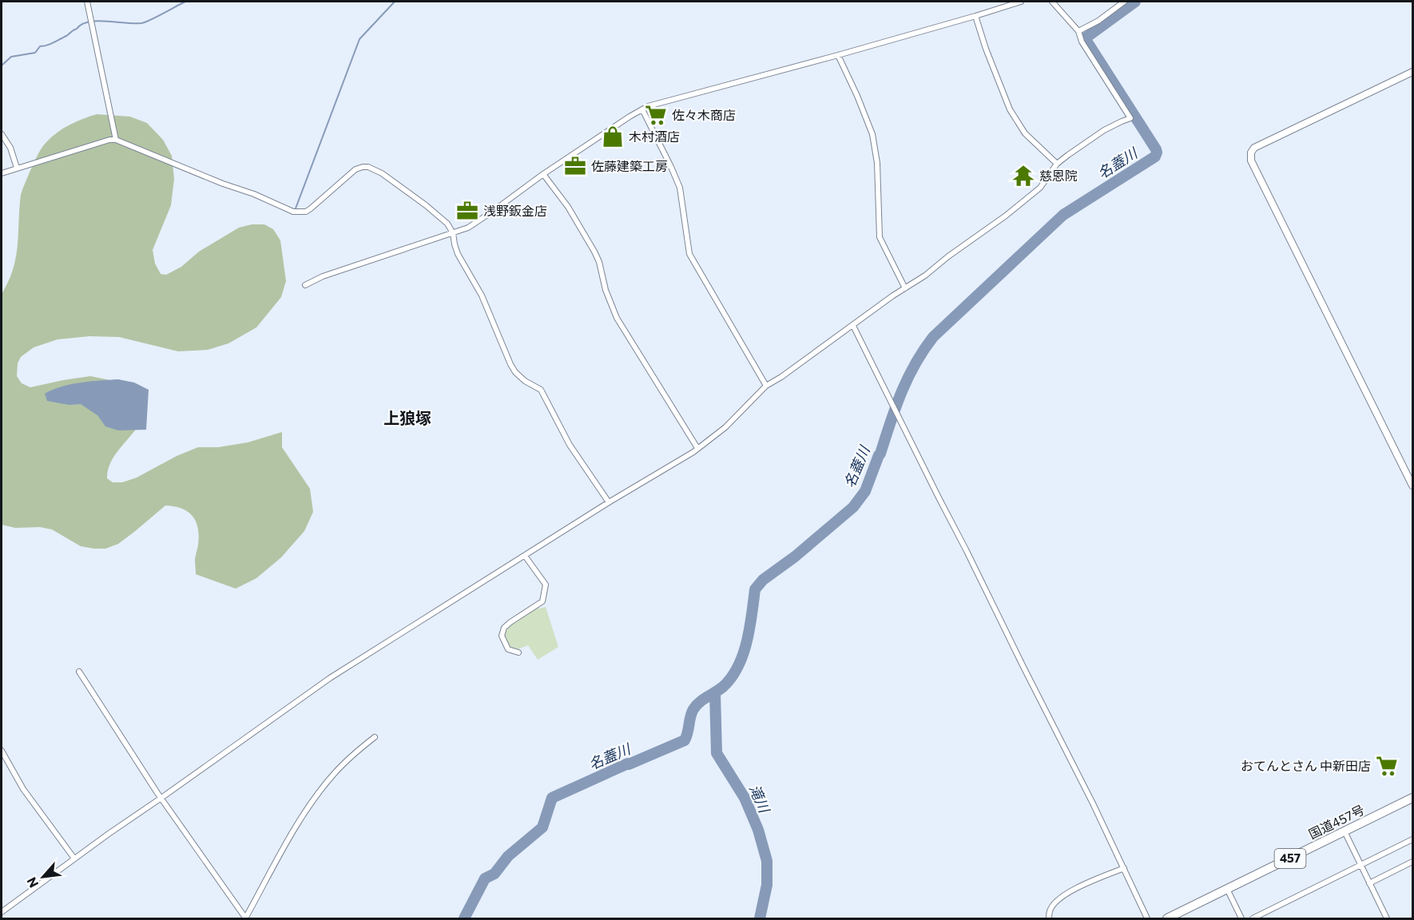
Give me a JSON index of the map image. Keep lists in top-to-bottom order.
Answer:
{
  "streets": {
    "highway": ["国道457号", "457"]
  },
  "districts": ["上狼塚"],
  "water": ["名蓋川", "滝川"],
  "places": {
    "supermarket": ["佐々木商店", "おてんとさん 中新田店"],
    "shop": ["木村酒店"],
    "office": ["佐藤建築工房", "浅野鈑金店"],
    "temple": ["慈恩院"]
  },
  "north": "bottom left"
}
